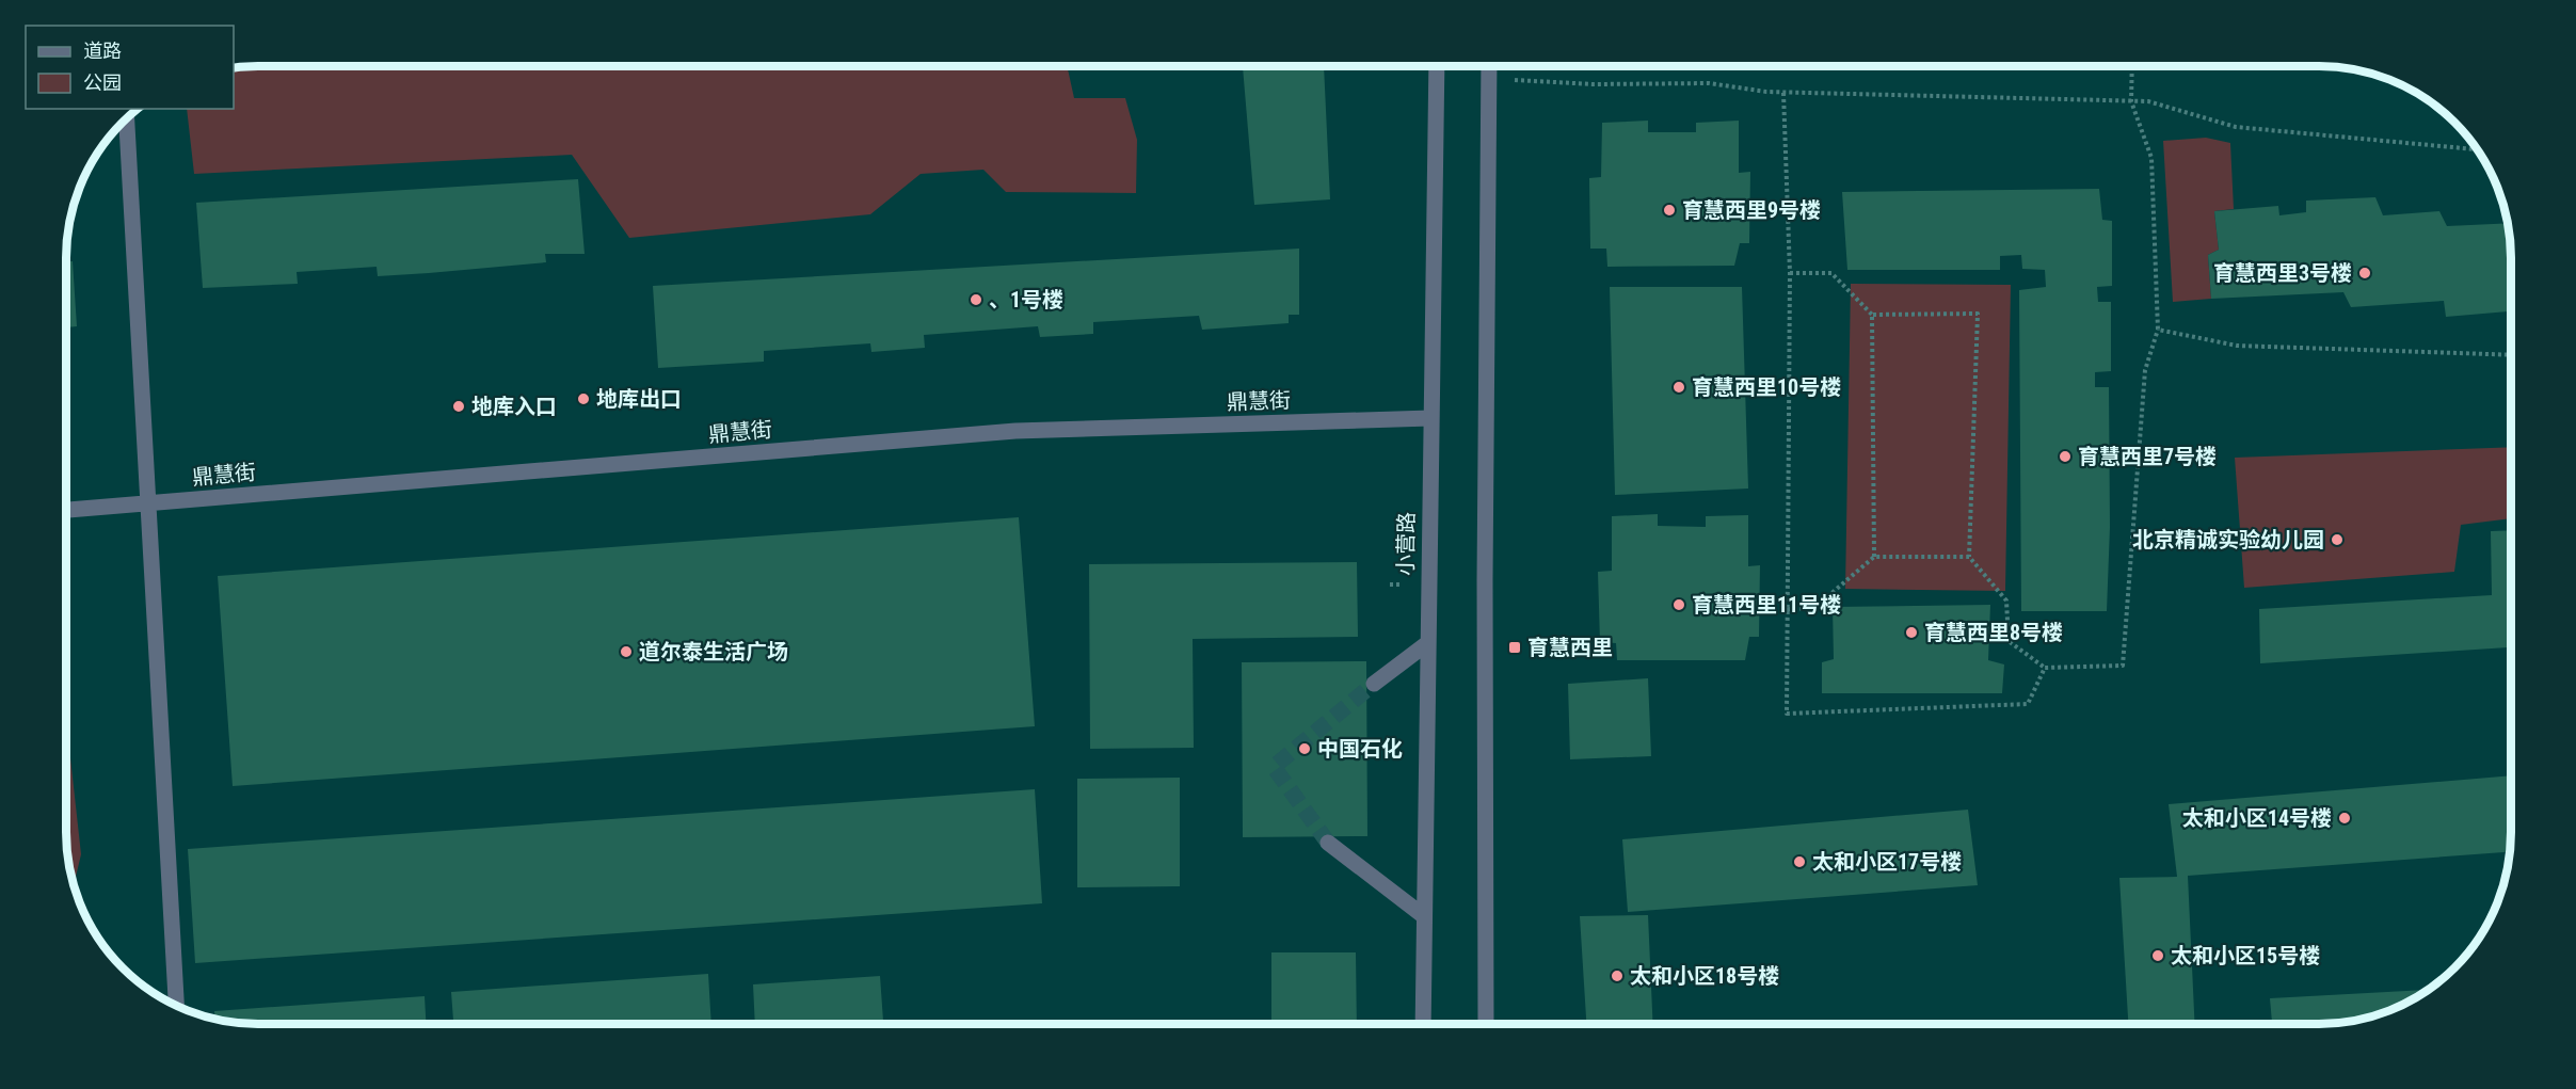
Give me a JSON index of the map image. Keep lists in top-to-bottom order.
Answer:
{
  "streets": {
    "street": ["鼎慧街", "小营路"]
  },
  "crossings": [
    ["鼎慧街", "小营路"]
  ],
  "places": {
    "other": [
      "育慧西里9号楼",
      "育慧西里3号楼",
      "、1号楼",
      "育慧西里10号楼",
      "地库出口",
      "地库入口",
      "育慧西里7号楼",
      "北京精诚实验幼儿园",
      "育慧西里11号楼",
      "育慧西里8号楼",
      "道尔泰生活广场",
      "中国石化",
      "太和小区14号楼",
      "太和小区17号楼",
      "太和小区15号楼",
      "太和小区18号楼"
    ],
    "transit": ["育慧西里"]
  },
  "legend": ["道路", "公园"]
}
